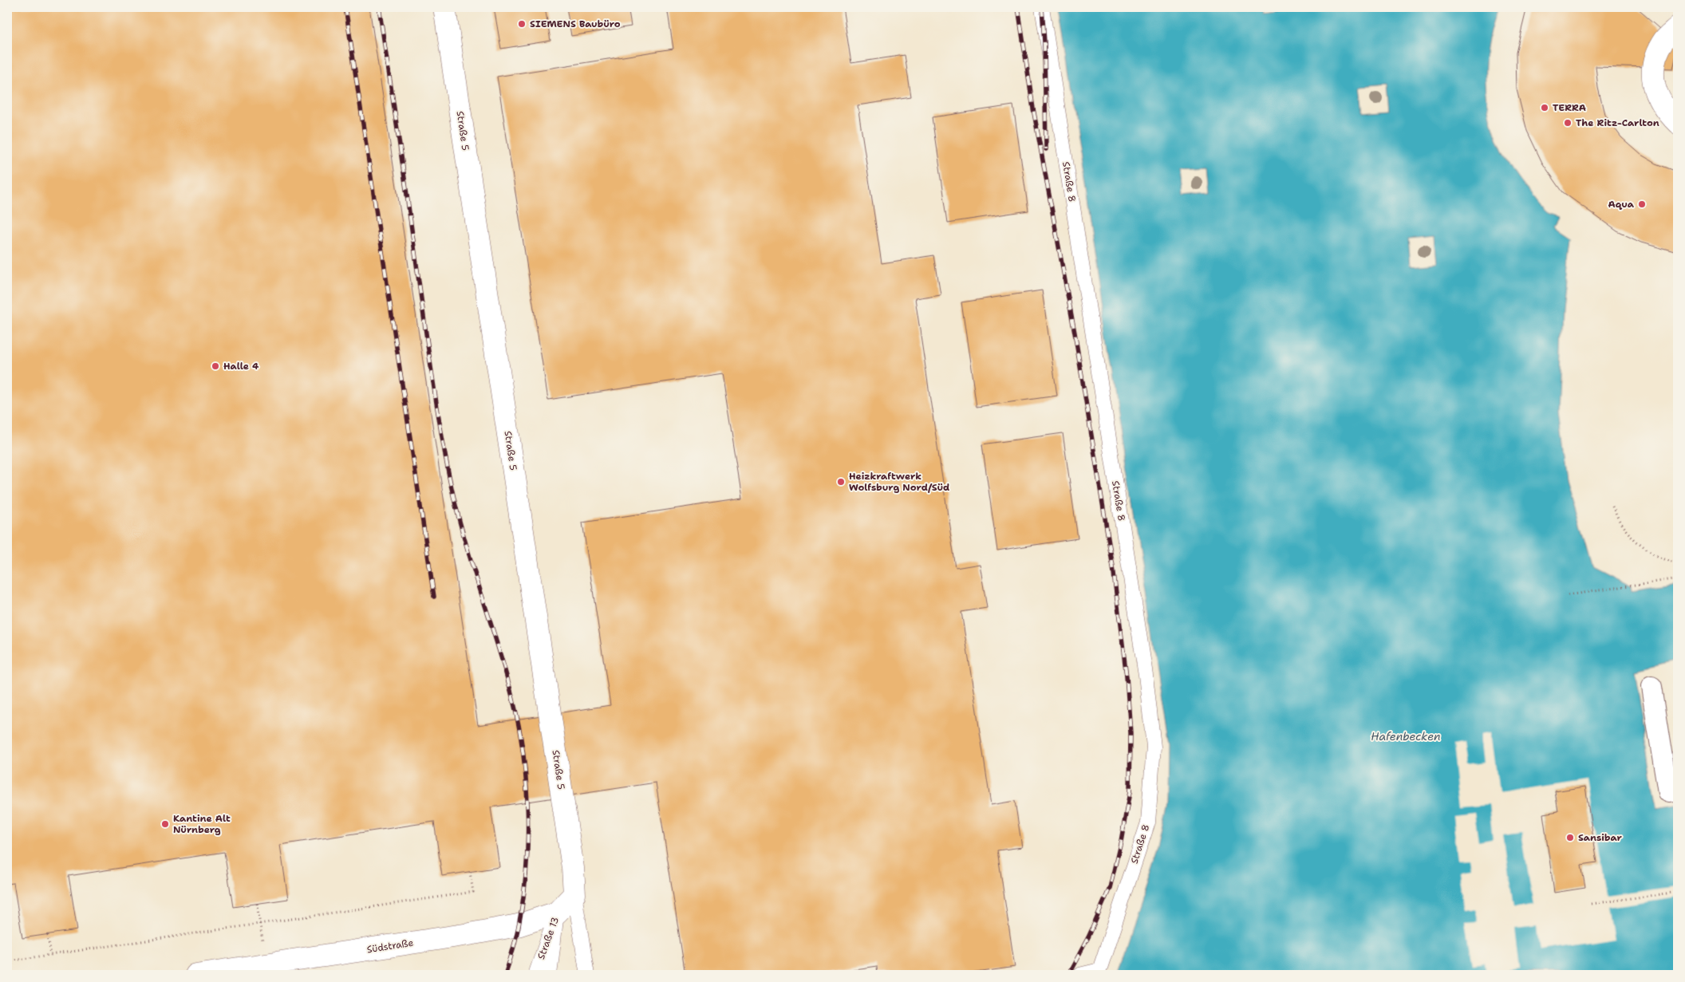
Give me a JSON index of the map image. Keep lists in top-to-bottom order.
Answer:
{
  "streets": {
    "street": ["Straße 5", "Südstraße"],
    "lane": ["Straße 8", "Straße 13"]
  },
  "crossings": [
    ["Straße 5", "Südstraße"],
    ["Straße 13", "Südstraße"]
  ],
  "water": ["Hafenbecken"],
  "places": [
    "SIEMENS Baubüro",
    "TERRA",
    "The Ritz-Carlton",
    "Aqua",
    "Halle 4",
    "Heizkraftwerk Wolfsburg Nord/Süd",
    "Kantine Alt Nürnberg",
    "Sansibar"
  ]
}
